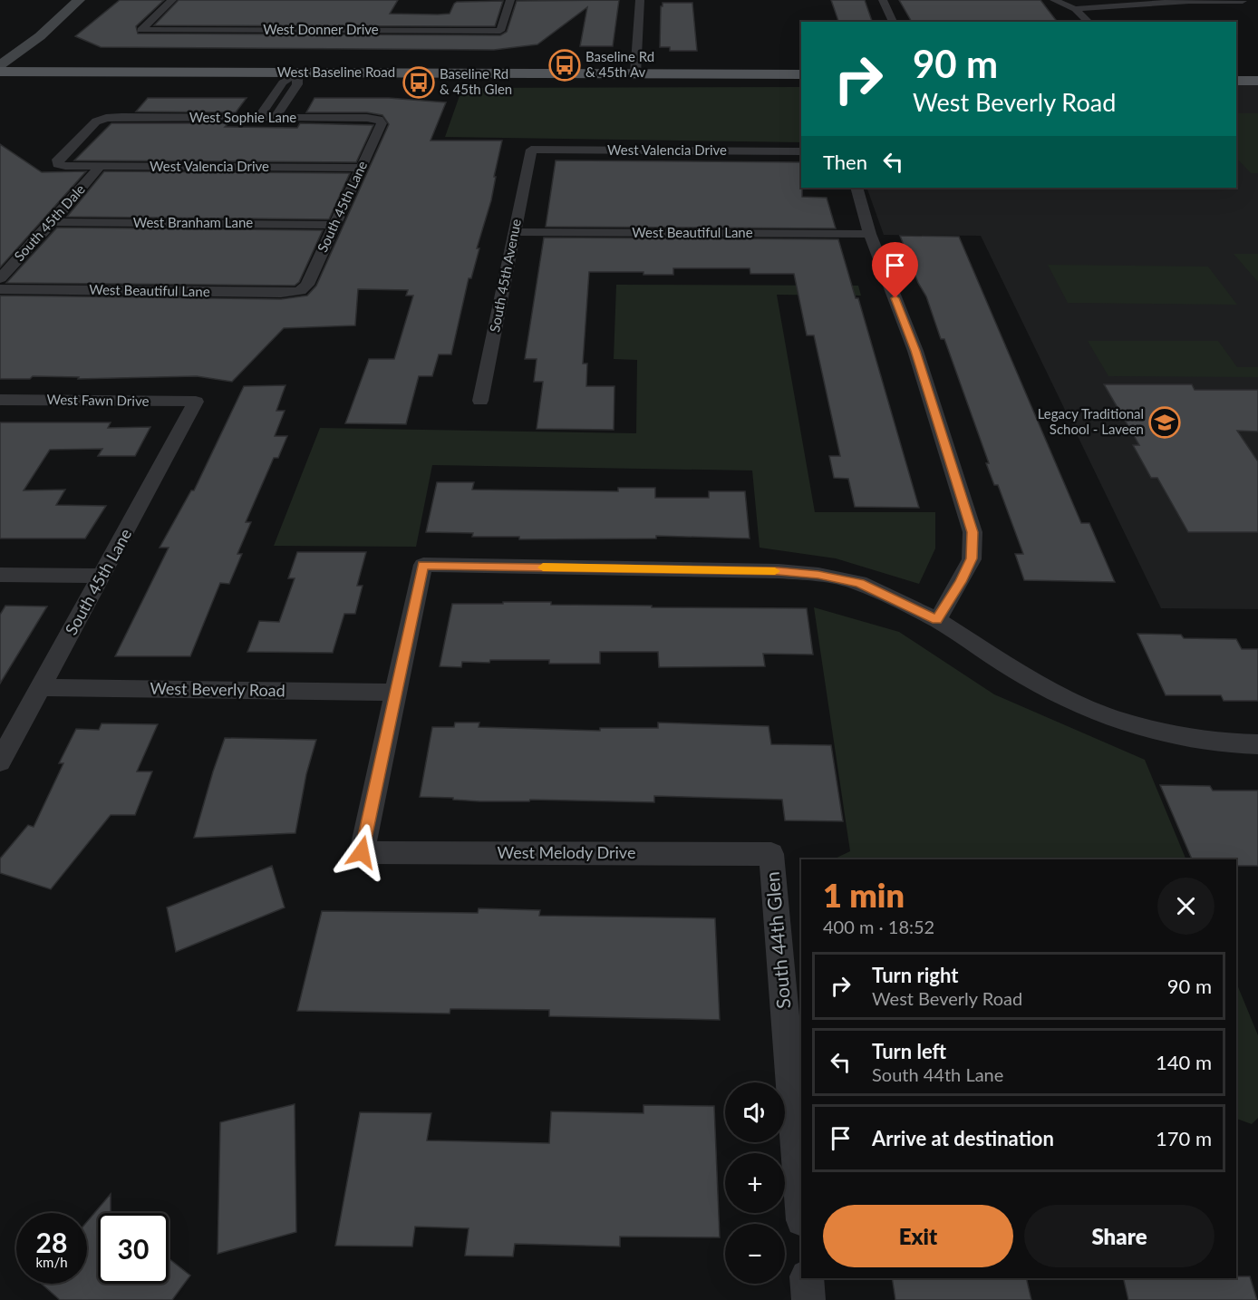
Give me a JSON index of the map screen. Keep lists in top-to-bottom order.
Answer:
{
  "streets": {
    "main road": ["West Baseline Road"],
    "street": [
      "West Donner Drive",
      "West Sophie Lane",
      "West Valencia Drive",
      "South 45th Lane",
      "South 45th Dale",
      "West Branham Lane",
      "West Beautiful Lane",
      "South 45th Avenue",
      "West Fawn Drive",
      "West Beverly Road",
      "West Melody Drive",
      "South 44th Glen"
    ]
  },
  "crossings": [
    ["West Sophie Lane", "West Valencia Drive"],
    ["West Sophie Lane", "South 45th Lane"],
    ["West Valencia Drive", "South 45th Lane"],
    ["West Valencia Drive", "South 45th Dale"],
    ["West Valencia Drive", "South 45th Avenue"],
    ["South 45th Lane", "West Branham Lane"],
    ["South 45th Lane", "West Beautiful Lane"],
    ["South 45th Lane", "West Fawn Drive"],
    ["South 45th Lane", "West Beverly Road"],
    ["South 45th Dale", "West Branham Lane"],
    ["West Beautiful Lane", "South 45th Avenue"],
    ["West Beverly Road", "West Melody Drive"],
    ["West Melody Drive", "South 44th Glen"]
  ],
  "places": {
    "bus stop": ["Baseline Rd & 45th Av", "Baseline Rd & 45th Glen"],
    "school or university": ["Legacy Traditional School - Laveen"]
  },
  "page": {
    "turn": ["90 m", "West Beverly Road"],
    "then": "Then",
    "heading": ["1 min", "400 m · 18:52"],
    "list": [
      {
        "name": "Turn right",
        "note": "West Beverly Road",
        "value": "90 m"
      },
      {
        "name": "Turn left",
        "note": "South 44th Lane",
        "value": "140 m"
      },
      {
        "name": "Arrive at destination",
        "value": "170 m"
      }
    ],
    "map_buttons": ["+", "−"],
    "buttons": ["Exit", "Share"],
    "speed": "28 km/h",
    "limit": "30"
  }
}
